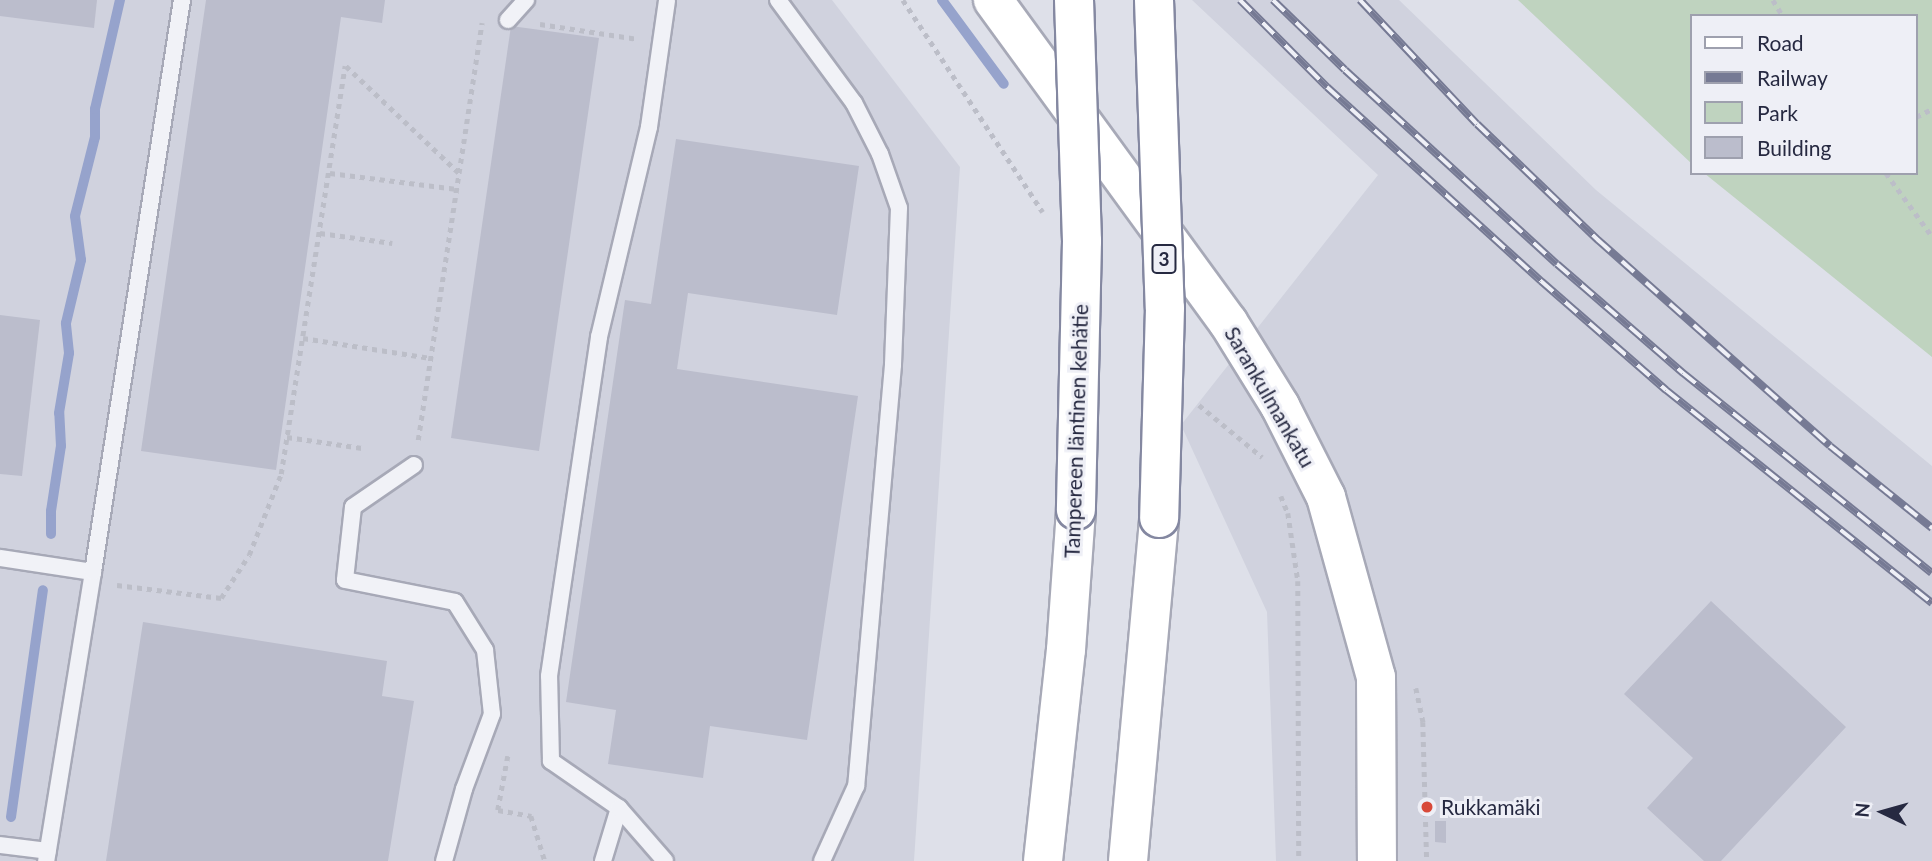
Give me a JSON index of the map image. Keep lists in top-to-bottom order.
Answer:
{
  "streets": {
    "main road": ["3", "Sarankulmankatu", "Tampereen läntinen kehätie"]
  },
  "places": ["Rukkamäki"],
  "legend": [
    "Road",
    "Railway",
    "Park",
    "Building"
  ],
  "north": "left"
}
